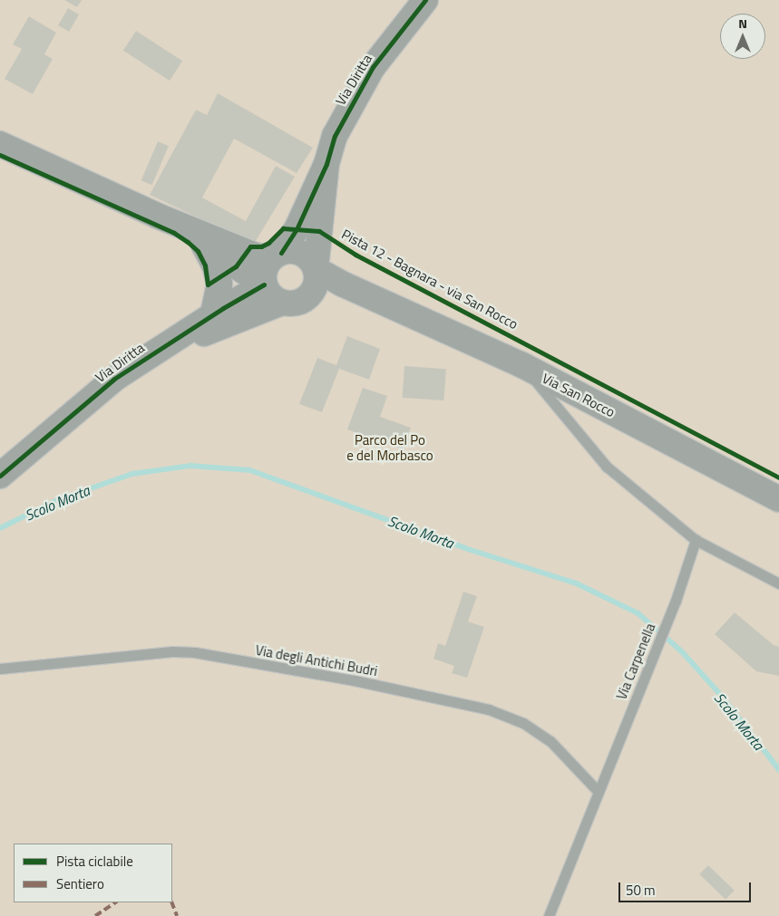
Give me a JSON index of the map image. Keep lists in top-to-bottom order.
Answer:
{
  "streets": {
    "main road": ["Via Diritta", "Via San Rocco"],
    "lane": ["Via degli Antichi Budri", "Via Carpenella"],
    "cycle path": ["Pista 12 - Bagnara - via San Rocco"]
  },
  "crossings": [
    ["Via Diritta", "Via San Rocco"],
    ["Via degli Antichi Budri", "Via Carpenella"]
  ],
  "water": ["Scolo Morta"],
  "parks": ["Parco del Po e del Morbasco"],
  "legend": ["Pista ciclabile", "Sentiero"],
  "scale_bar": "50 m",
  "north": "top"
}
